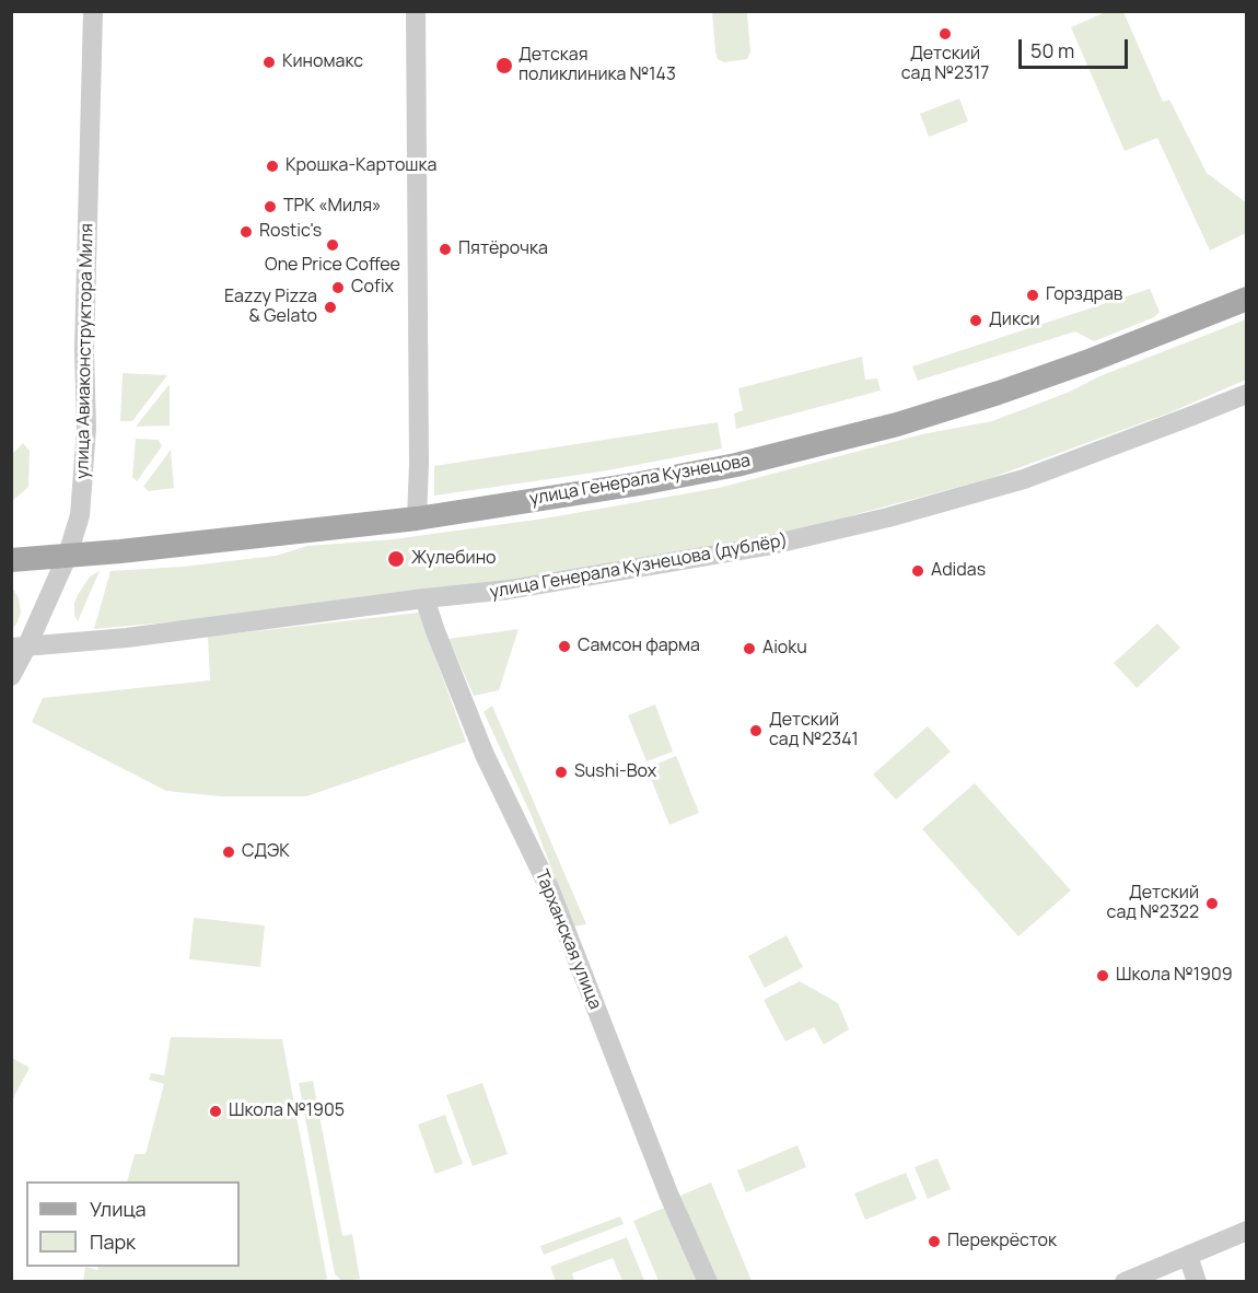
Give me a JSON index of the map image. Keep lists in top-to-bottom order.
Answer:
{
  "streets": {
    "main road": ["улица Генерала Кузнецова"],
    "street": ["улица Авиаконструктора Миля", "улица Генерала Кузнецова (дублёр)", "Тарханская улица"]
  },
  "crossings": [
    ["улица Авиаконструктора Миля", "улица Генерала Кузнецова"],
    ["улица Авиаконструктора Миля", "улица Генерала Кузнецова (дублёр)"],
    ["улица Генерала Кузнецова (дублёр)", "Тарханская улица"]
  ],
  "places": [
    "Детский сад №2317",
    "Киномакс",
    "Детская поликлиника №143",
    "Крошка-Картошка",
    "ТРК «Миля»",
    "Rostic's",
    "One Price Coffee",
    "Пятёрочка",
    "Cofix",
    "Горздрав",
    "Eazzy Pizza & Gelato",
    "Дикси",
    "Жулебино",
    "Adidas",
    "Самсон фарма",
    "Aioku",
    "Детский сад №2341",
    "Sushi-Box",
    "СДЭК",
    "Детский сад №2322",
    "Школа №1909",
    "Школа №1905",
    "Перекрёсток"
  ],
  "legend": ["Улица", "Парк"],
  "scale_bar": "50 m"
}
